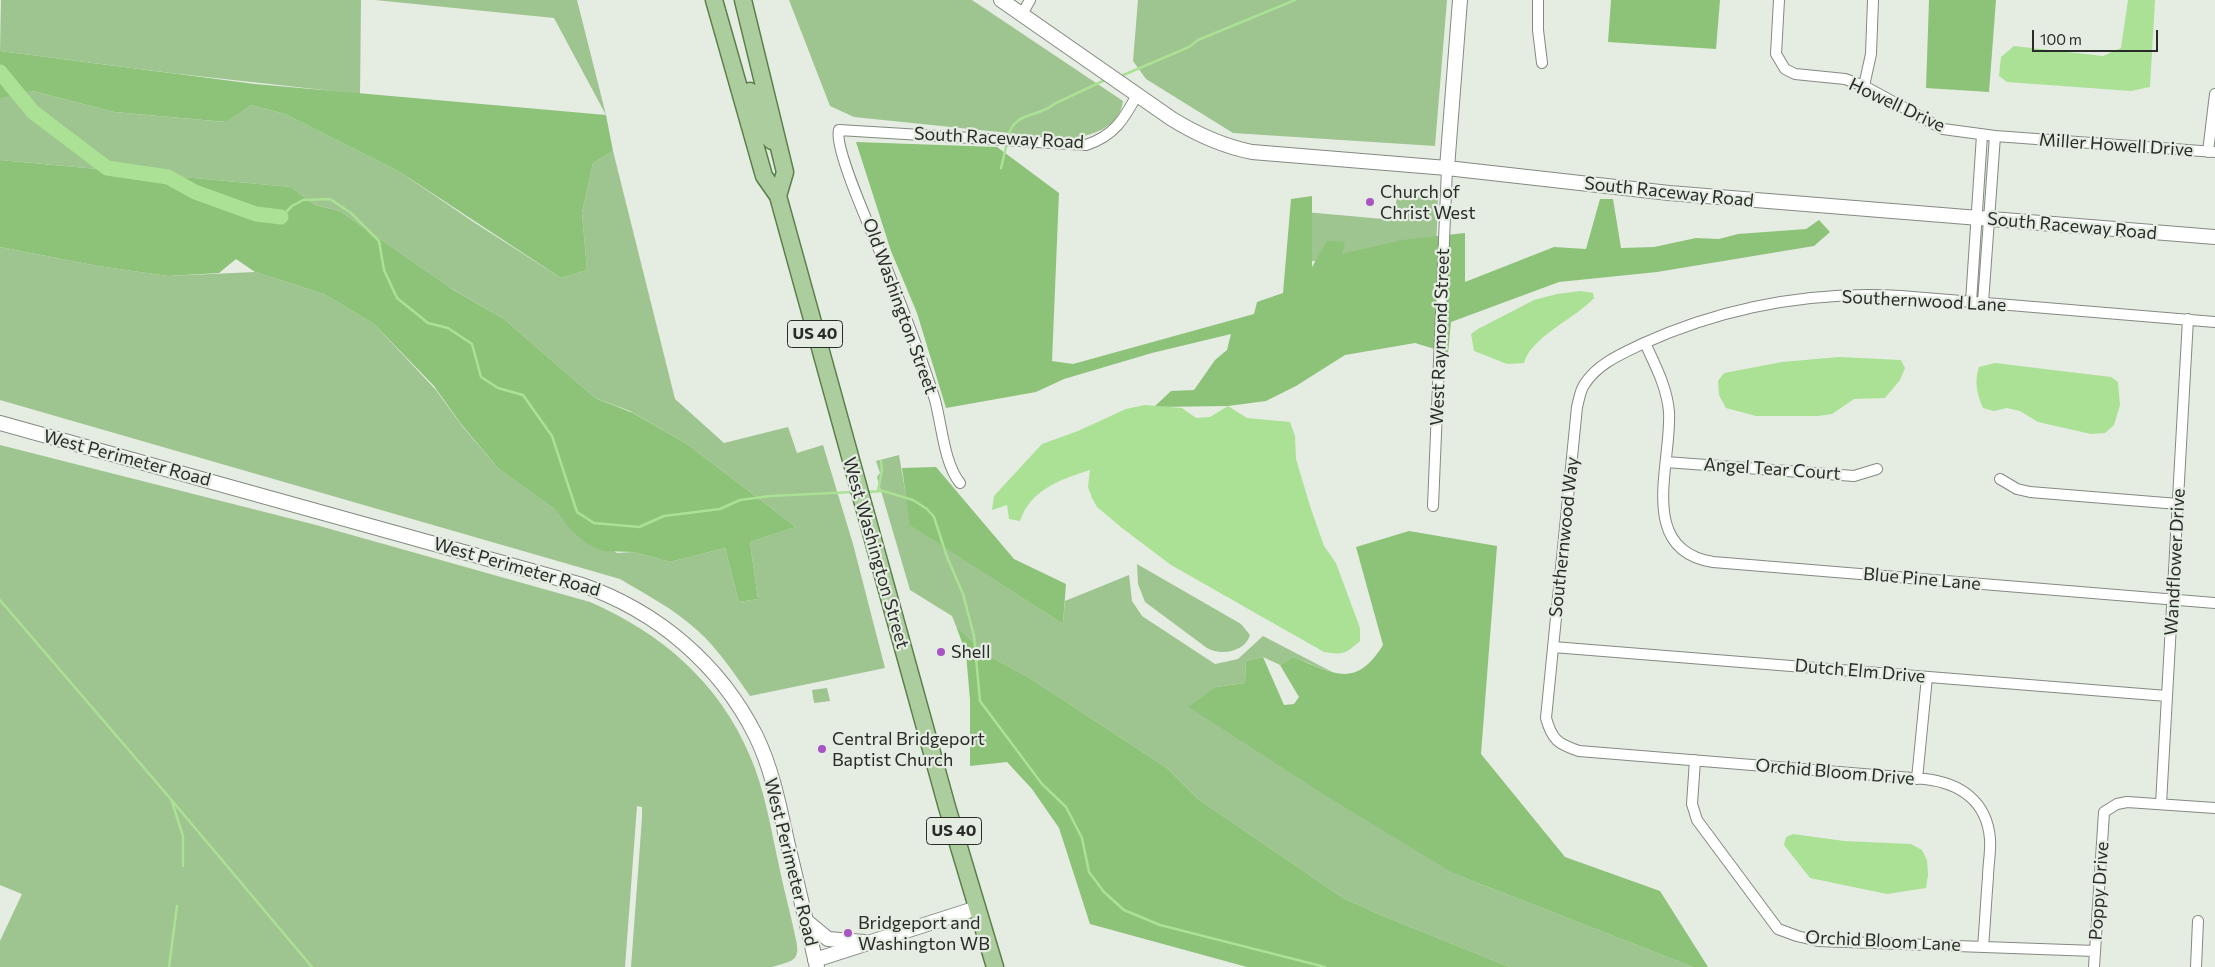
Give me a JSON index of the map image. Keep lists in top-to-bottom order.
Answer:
{
  "streets": {
    "main road": ["US 40", "West Washington Street"],
    "street": [
      "Howell Drive",
      "South Raceway Road",
      "Miller Howell Drive",
      "Southernwood Lane",
      "Old Washington Street",
      "West Raymond Street",
      "West Perimeter Road",
      "Angel Tear Court",
      "Southernwood Way",
      "Wandflower Drive",
      "Blue Pine Lane",
      "Dutch Elm Drive",
      "Orchid Bloom Drive",
      "Poppy Drive",
      "Orchid Bloom Lane"
    ]
  },
  "crossings": [
    ["Howell Drive", "Miller Howell Drive"],
    ["South Raceway Road", "Old Washington Street"],
    ["South Raceway Road", "West Raymond Street"],
    ["Southernwood Lane", "Southernwood Way"],
    ["Southernwood Lane", "Wandflower Drive"],
    ["Angel Tear Court", "Blue Pine Lane"],
    ["Southernwood Way", "Dutch Elm Drive"],
    ["Southernwood Way", "Orchid Bloom Drive"],
    ["Wandflower Drive", "Blue Pine Lane"],
    ["Wandflower Drive", "Dutch Elm Drive"],
    ["Wandflower Drive", "Poppy Drive"],
    ["Orchid Bloom Drive", "Orchid Bloom Lane"],
    ["Poppy Drive", "Orchid Bloom Lane"]
  ],
  "places": [
    "Church of Christ West",
    "Shell",
    "Central Bridgeport Baptist Church",
    "Bridgeport and Washington WB"
  ],
  "scale_bar": "100 m"
}
